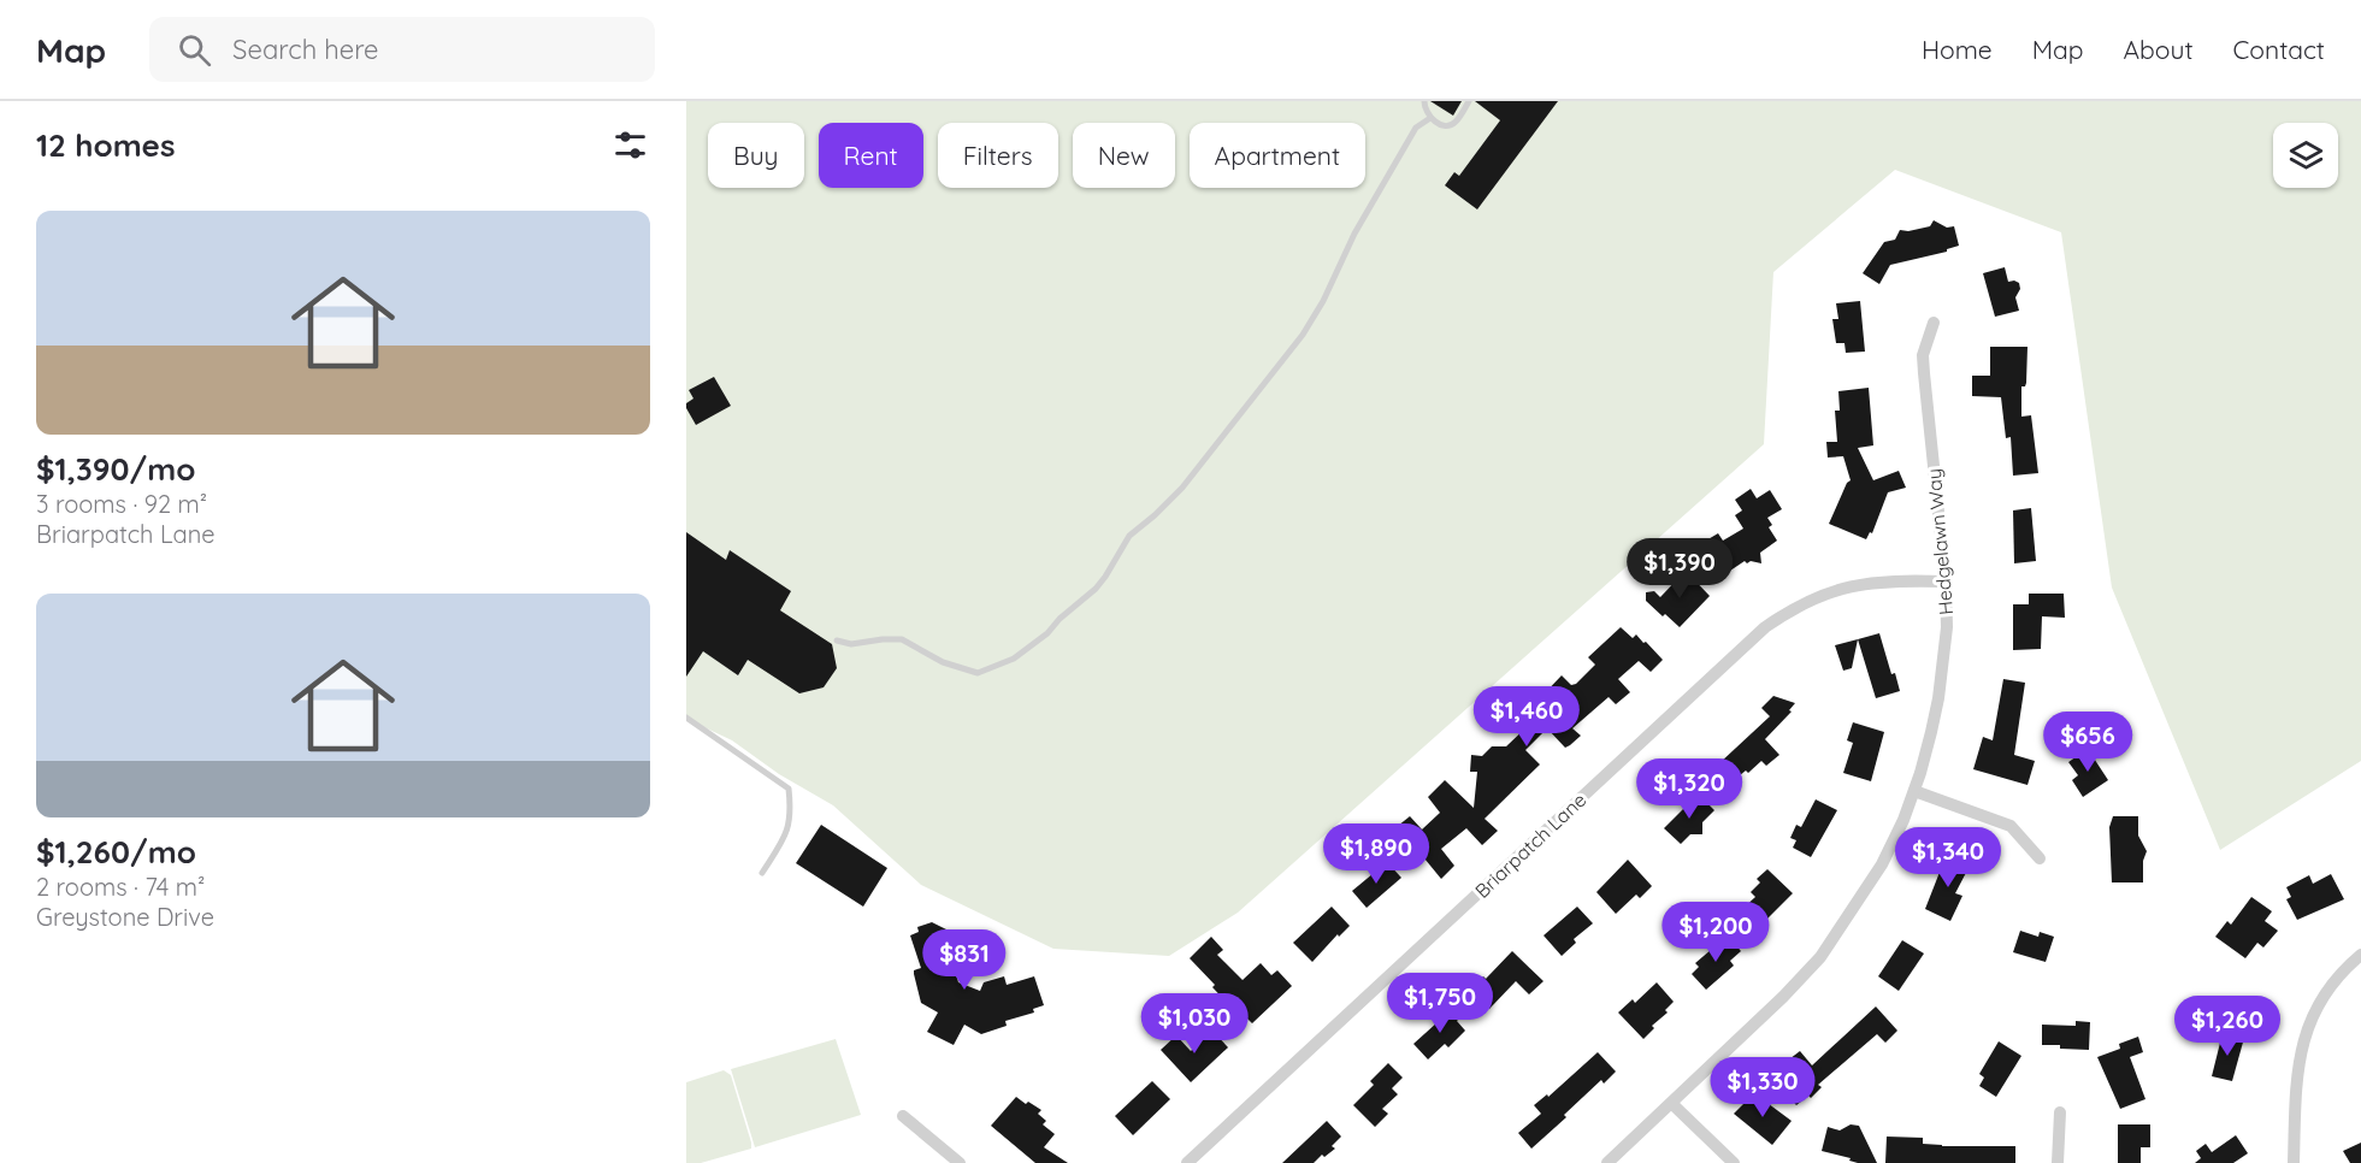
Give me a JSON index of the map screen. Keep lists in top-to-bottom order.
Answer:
{
  "streets": {
    "street": ["Hedgelawn Way", "Briarpatch Lane"]
  },
  "crossings": [
    ["Hedgelawn Way", "Briarpatch Lane"]
  ],
  "page": {
    "header": "Map",
    "search": "Search here",
    "nav": [
      "Home",
      "Map",
      "About",
      "Contact"
    ],
    "heading": "12 homes",
    "chip": [
      "Buy",
      "Rent",
      "Filters",
      "New",
      "Apartment"
    ],
    "list": [
      {
        "name": "$1,390/mo",
        "note": "3 rooms · 92 m² · Briarpatch Lane"
      },
      {
        "name": "$1,260/mo",
        "note": "2 rooms · 74 m² · Greystone Drive"
      }
    ],
    "price": [
      "$1,390",
      "$1,460",
      "$656",
      "$1,320",
      "$1,890",
      "$1,340",
      "$1,200",
      "$831",
      "$1,750",
      "$1,030",
      "$1,260",
      "$1,330"
    ]
  }
}
